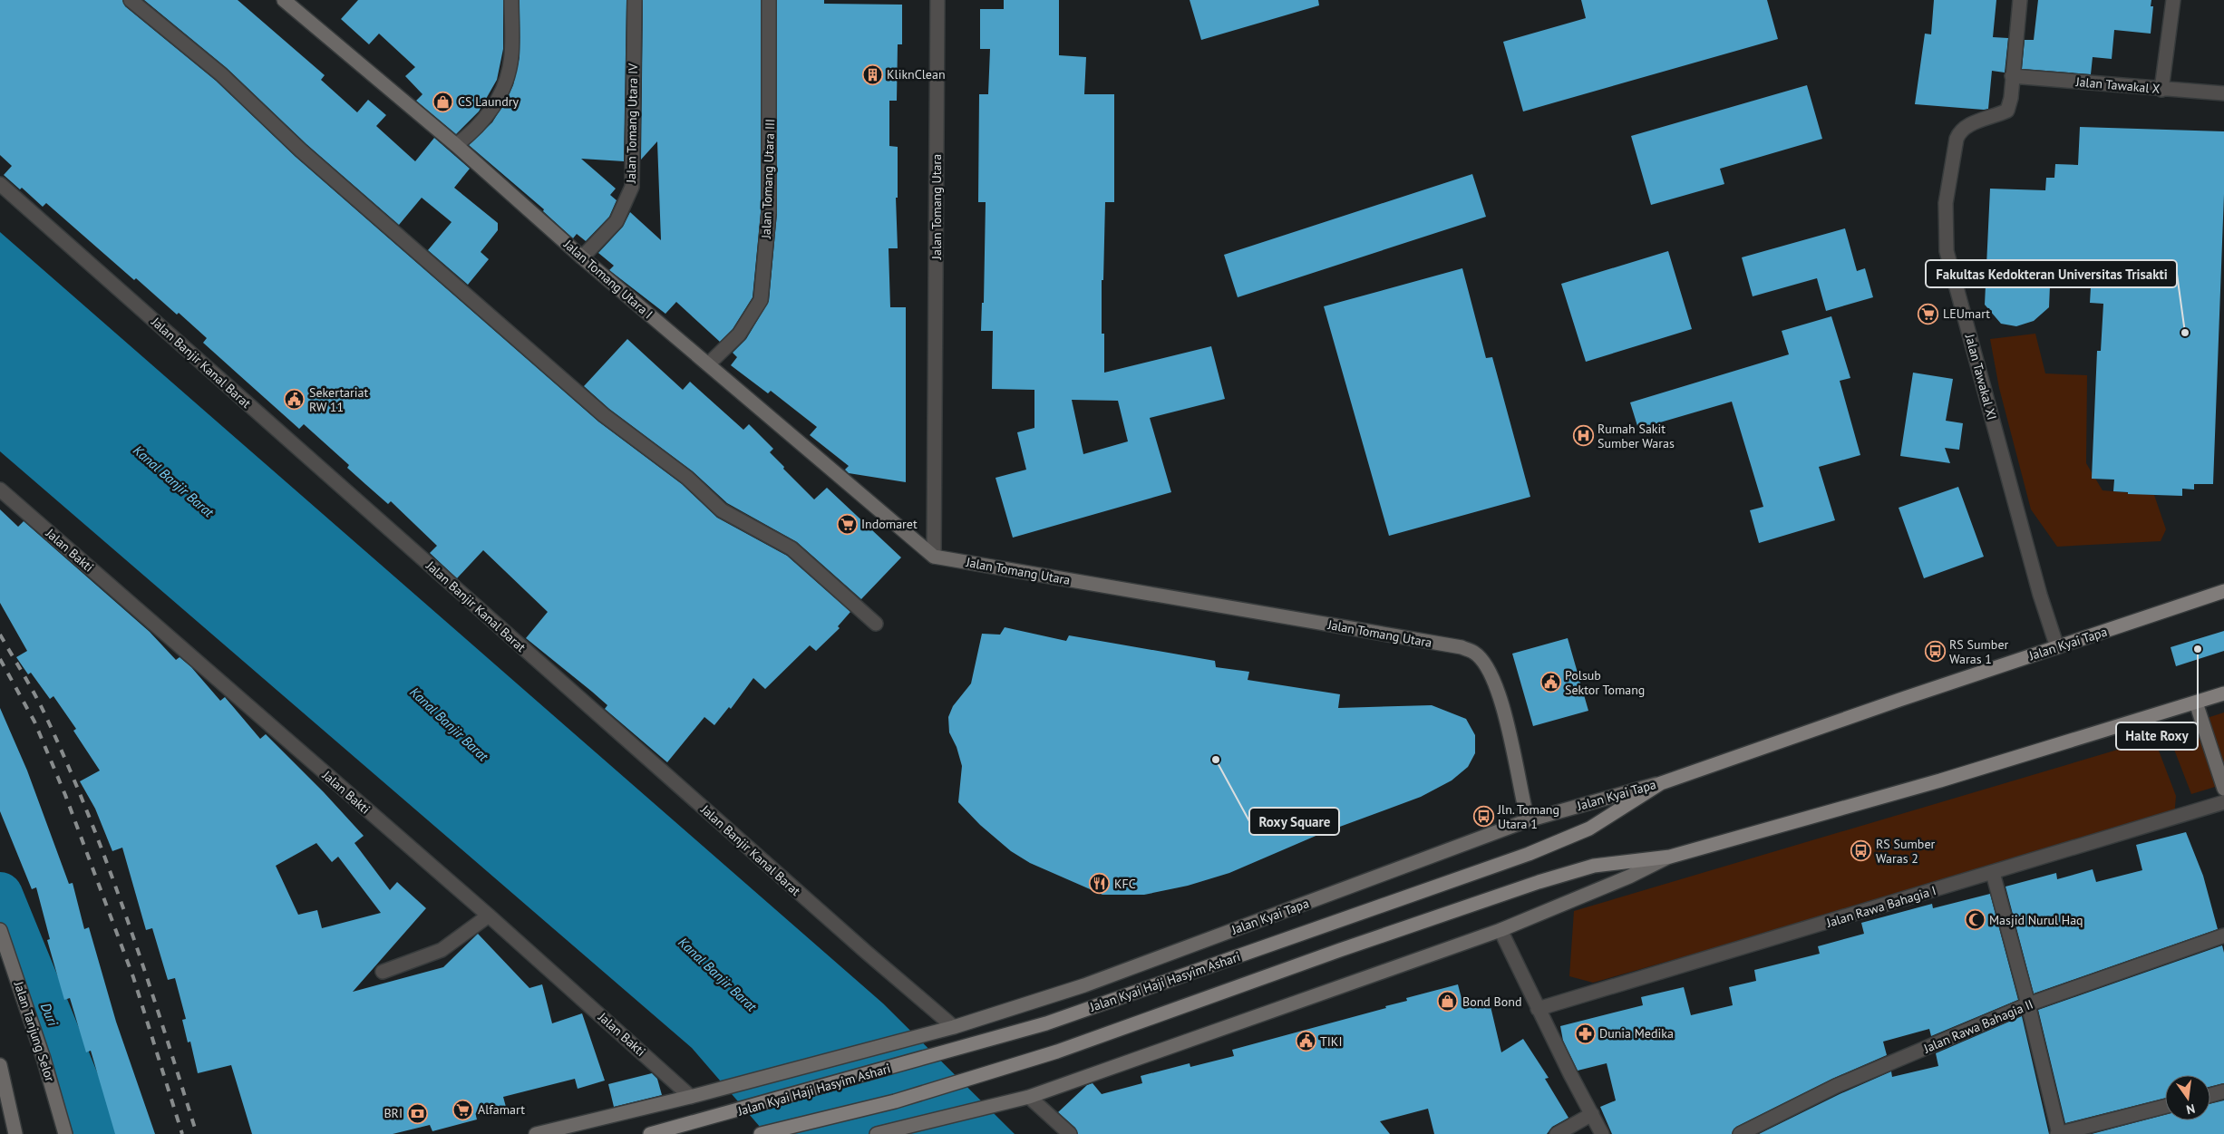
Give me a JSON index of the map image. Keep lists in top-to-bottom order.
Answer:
{
  "streets": {
    "main road": [
      "Jalan Tomang Utara",
      "Jalan Tomang Utara I",
      "Jalan Kyai Tapa",
      "Jalan Kyai Haji Hasyim Ashari",
      "Jalan Tanjung Selor"
    ],
    "street": [
      "Jalan Tawakal X",
      "Jalan Tomang Utara IV",
      "Jalan Tomang Utara III",
      "Jalan Banjir Kanal Barat",
      "Jalan Tawakal XI",
      "Jalan Bakti",
      "Jalan Rawa Bahagia I",
      "Jalan Rawa Bahagia II"
    ]
  },
  "crossings": [
    ["Jalan Tawakal X", "Jalan Tawakal XI"],
    ["Jalan Tomang Utara IV", "Jalan Tomang Utara I"],
    ["Jalan Tomang Utara III", "Jalan Tomang Utara I"],
    ["Jalan Tomang Utara", "Jalan Tomang Utara I"],
    ["Jalan Tomang Utara", "Jalan Kyai Tapa"],
    ["Jalan Banjir Kanal Barat", "Jalan Kyai Tapa"],
    ["Jalan Tawakal XI", "Jalan Kyai Tapa"],
    ["Jalan Bakti", "Jalan Kyai Haji Hasyim Ashari"],
    ["Jalan Kyai Tapa", "Jalan Kyai Haji Hasyim Ashari"]
  ],
  "water": ["Kanal Banjir Barat", "Duri"],
  "places": {
    "building": ["KliknClean"],
    "shop": ["CS Laundry", "Bond Bond"],
    "supermarket": ["LEUmart", "Indomaret", "Alfamart"],
    "other": ["Fakultas Kedokteran Universitas Trisakti", "Halte Roxy", "Roxy Square"],
    "public building": ["Sekertariat RW 11", "Polsub Sektor Tomang", "TIKI"],
    "hospital": ["Rumah Sakit Sumber Waras"],
    "bus stop": ["RS Sumber Waras 1", "Jln. Tomang Utara 1", "RS Sumber Waras 2"],
    "restaurant": ["KFC"],
    "mosque": ["Masjid Nurul Haq"],
    "pharmacy": ["Dunia Medika"],
    "bank": ["BRI"]
  },
  "north": "bottom"
}
